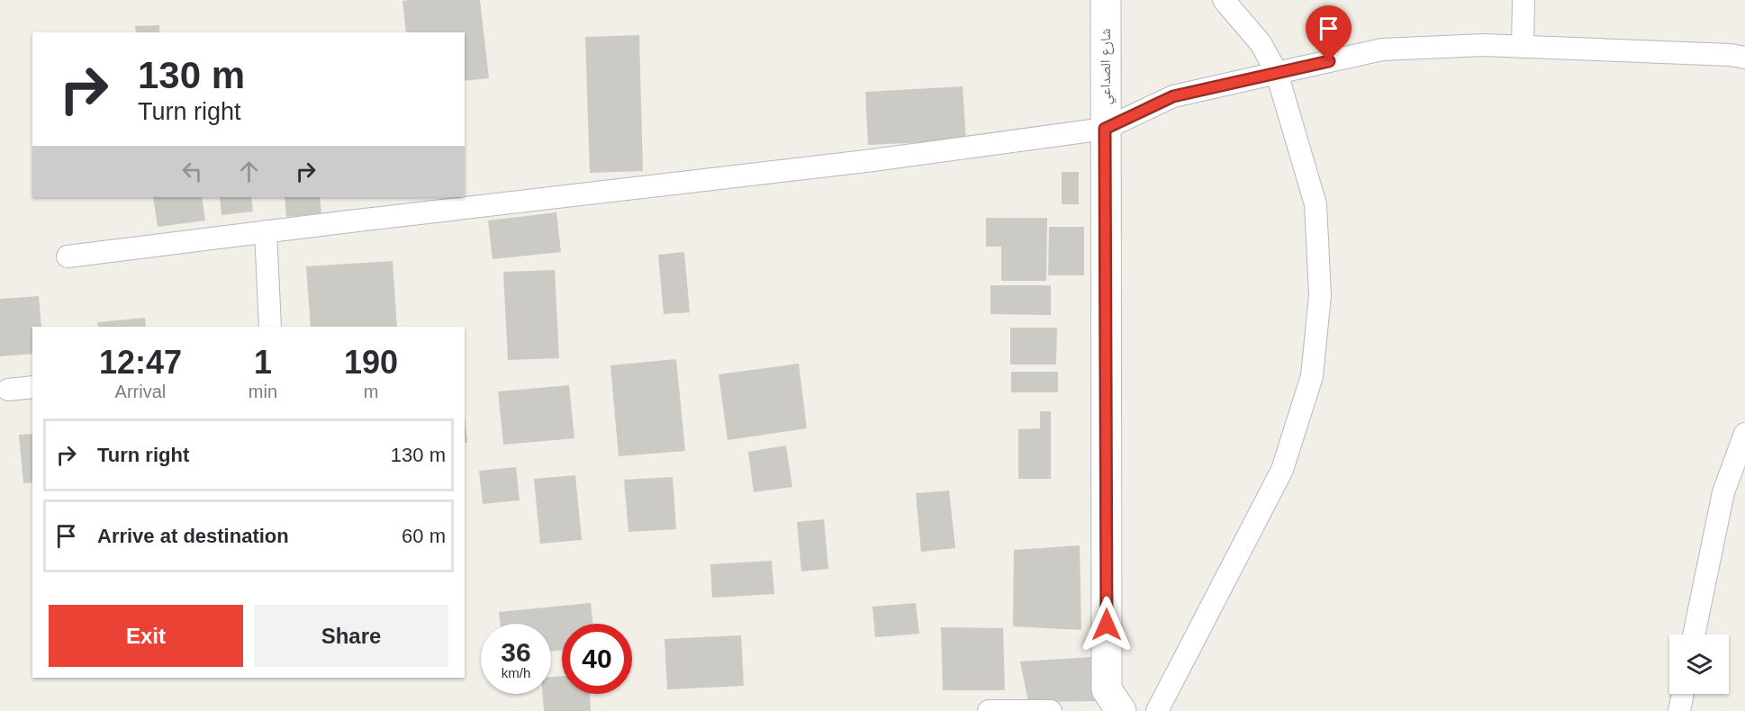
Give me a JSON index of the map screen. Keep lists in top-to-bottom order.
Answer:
{
  "streets": {
    "street": ["شارع الصداعي"]
  },
  "page": {
    "turn": ["130 m", "Turn right"],
    "eta": [
      "12:47",
      "Arrival",
      "1",
      "min",
      "190",
      "m"
    ],
    "list": [
      {
        "name": "Turn right",
        "value": "130 m"
      },
      {
        "name": "Arrive at destination",
        "value": "60 m"
      }
    ],
    "buttons": ["Exit", "Share"],
    "speed": "36 km/h",
    "limit": "40"
  }
}
